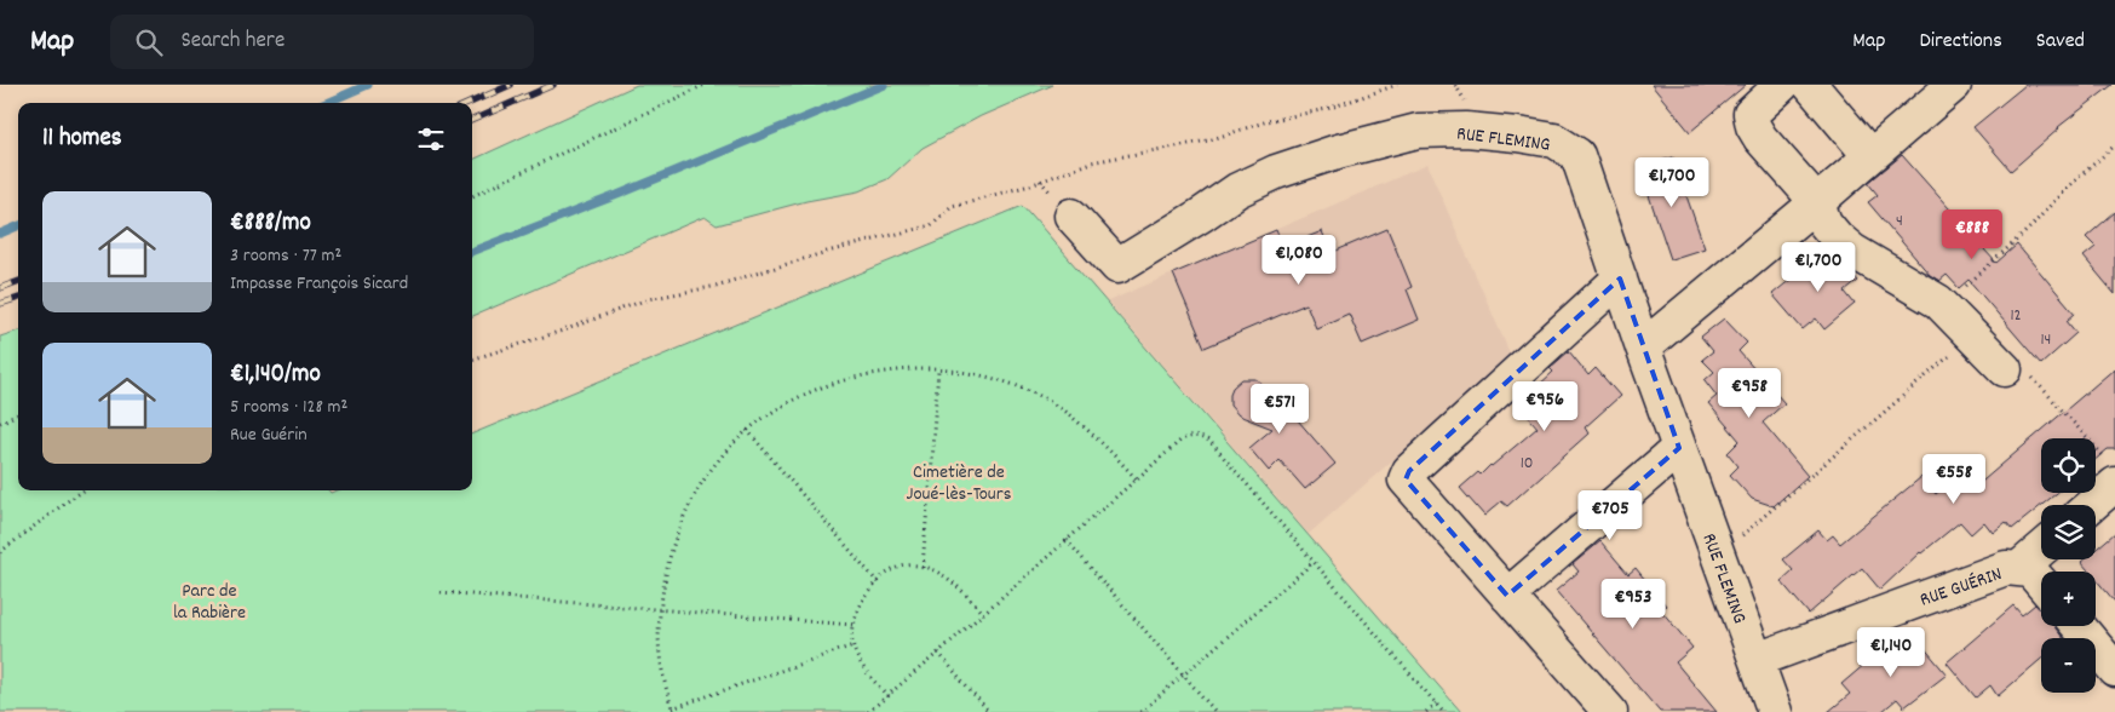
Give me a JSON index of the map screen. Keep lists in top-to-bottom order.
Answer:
{
  "streets": {
    "street": ["RUE FLEMING", "RUE GUÉRIN"]
  },
  "crossings": [
    ["RUE FLEMING", "RUE GUÉRIN"]
  ],
  "parks": ["Cimetière de Joué-lès-Tours", "Parc de la Rabière"],
  "house_numbers": [
    "4",
    "12",
    "14",
    "10"
  ],
  "page": {
    "header": "Map",
    "search": "Search here",
    "nav": ["Map", "Directions", "Saved"],
    "heading": "11 homes",
    "price": [
      "€1,700",
      "€888",
      "€1,080",
      "€1,700",
      "€958",
      "€956",
      "€571",
      "€558",
      "€705",
      "€953",
      "€1,140"
    ],
    "list": [
      {
        "name": "€888/mo",
        "note": "3 rooms · 77 m² · Impasse François Sicard"
      },
      {
        "name": "€1,140/mo",
        "note": "5 rooms · 128 m² · Rue Guérin"
      }
    ],
    "map_buttons": ["+", "−"]
  }
}
